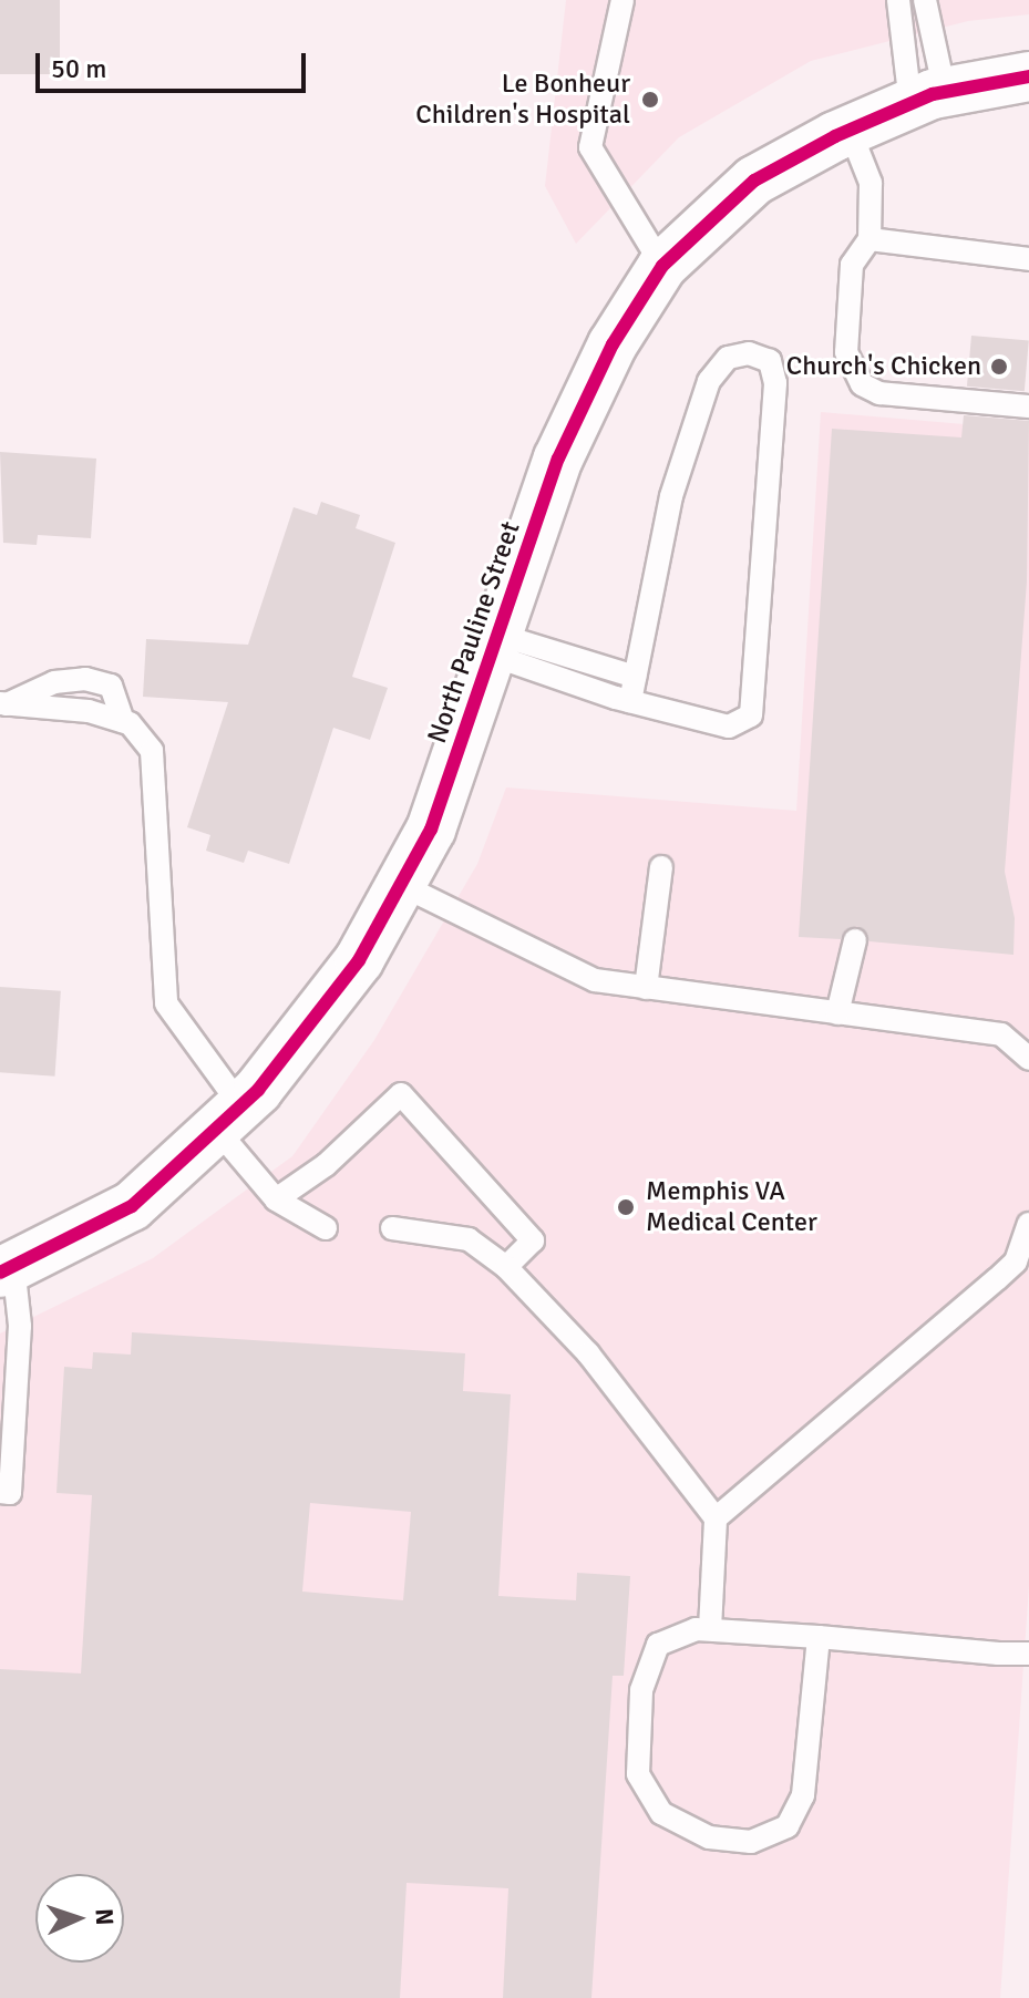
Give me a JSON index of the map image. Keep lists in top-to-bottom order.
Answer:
{
  "streets": {
    "main road": ["North Pauline Street"]
  },
  "places": ["Le Bonheur Children's Hospital", "Church's Chicken", "Memphis VA Medical Center"],
  "scale_bar": "50 m",
  "north": "right"
}
